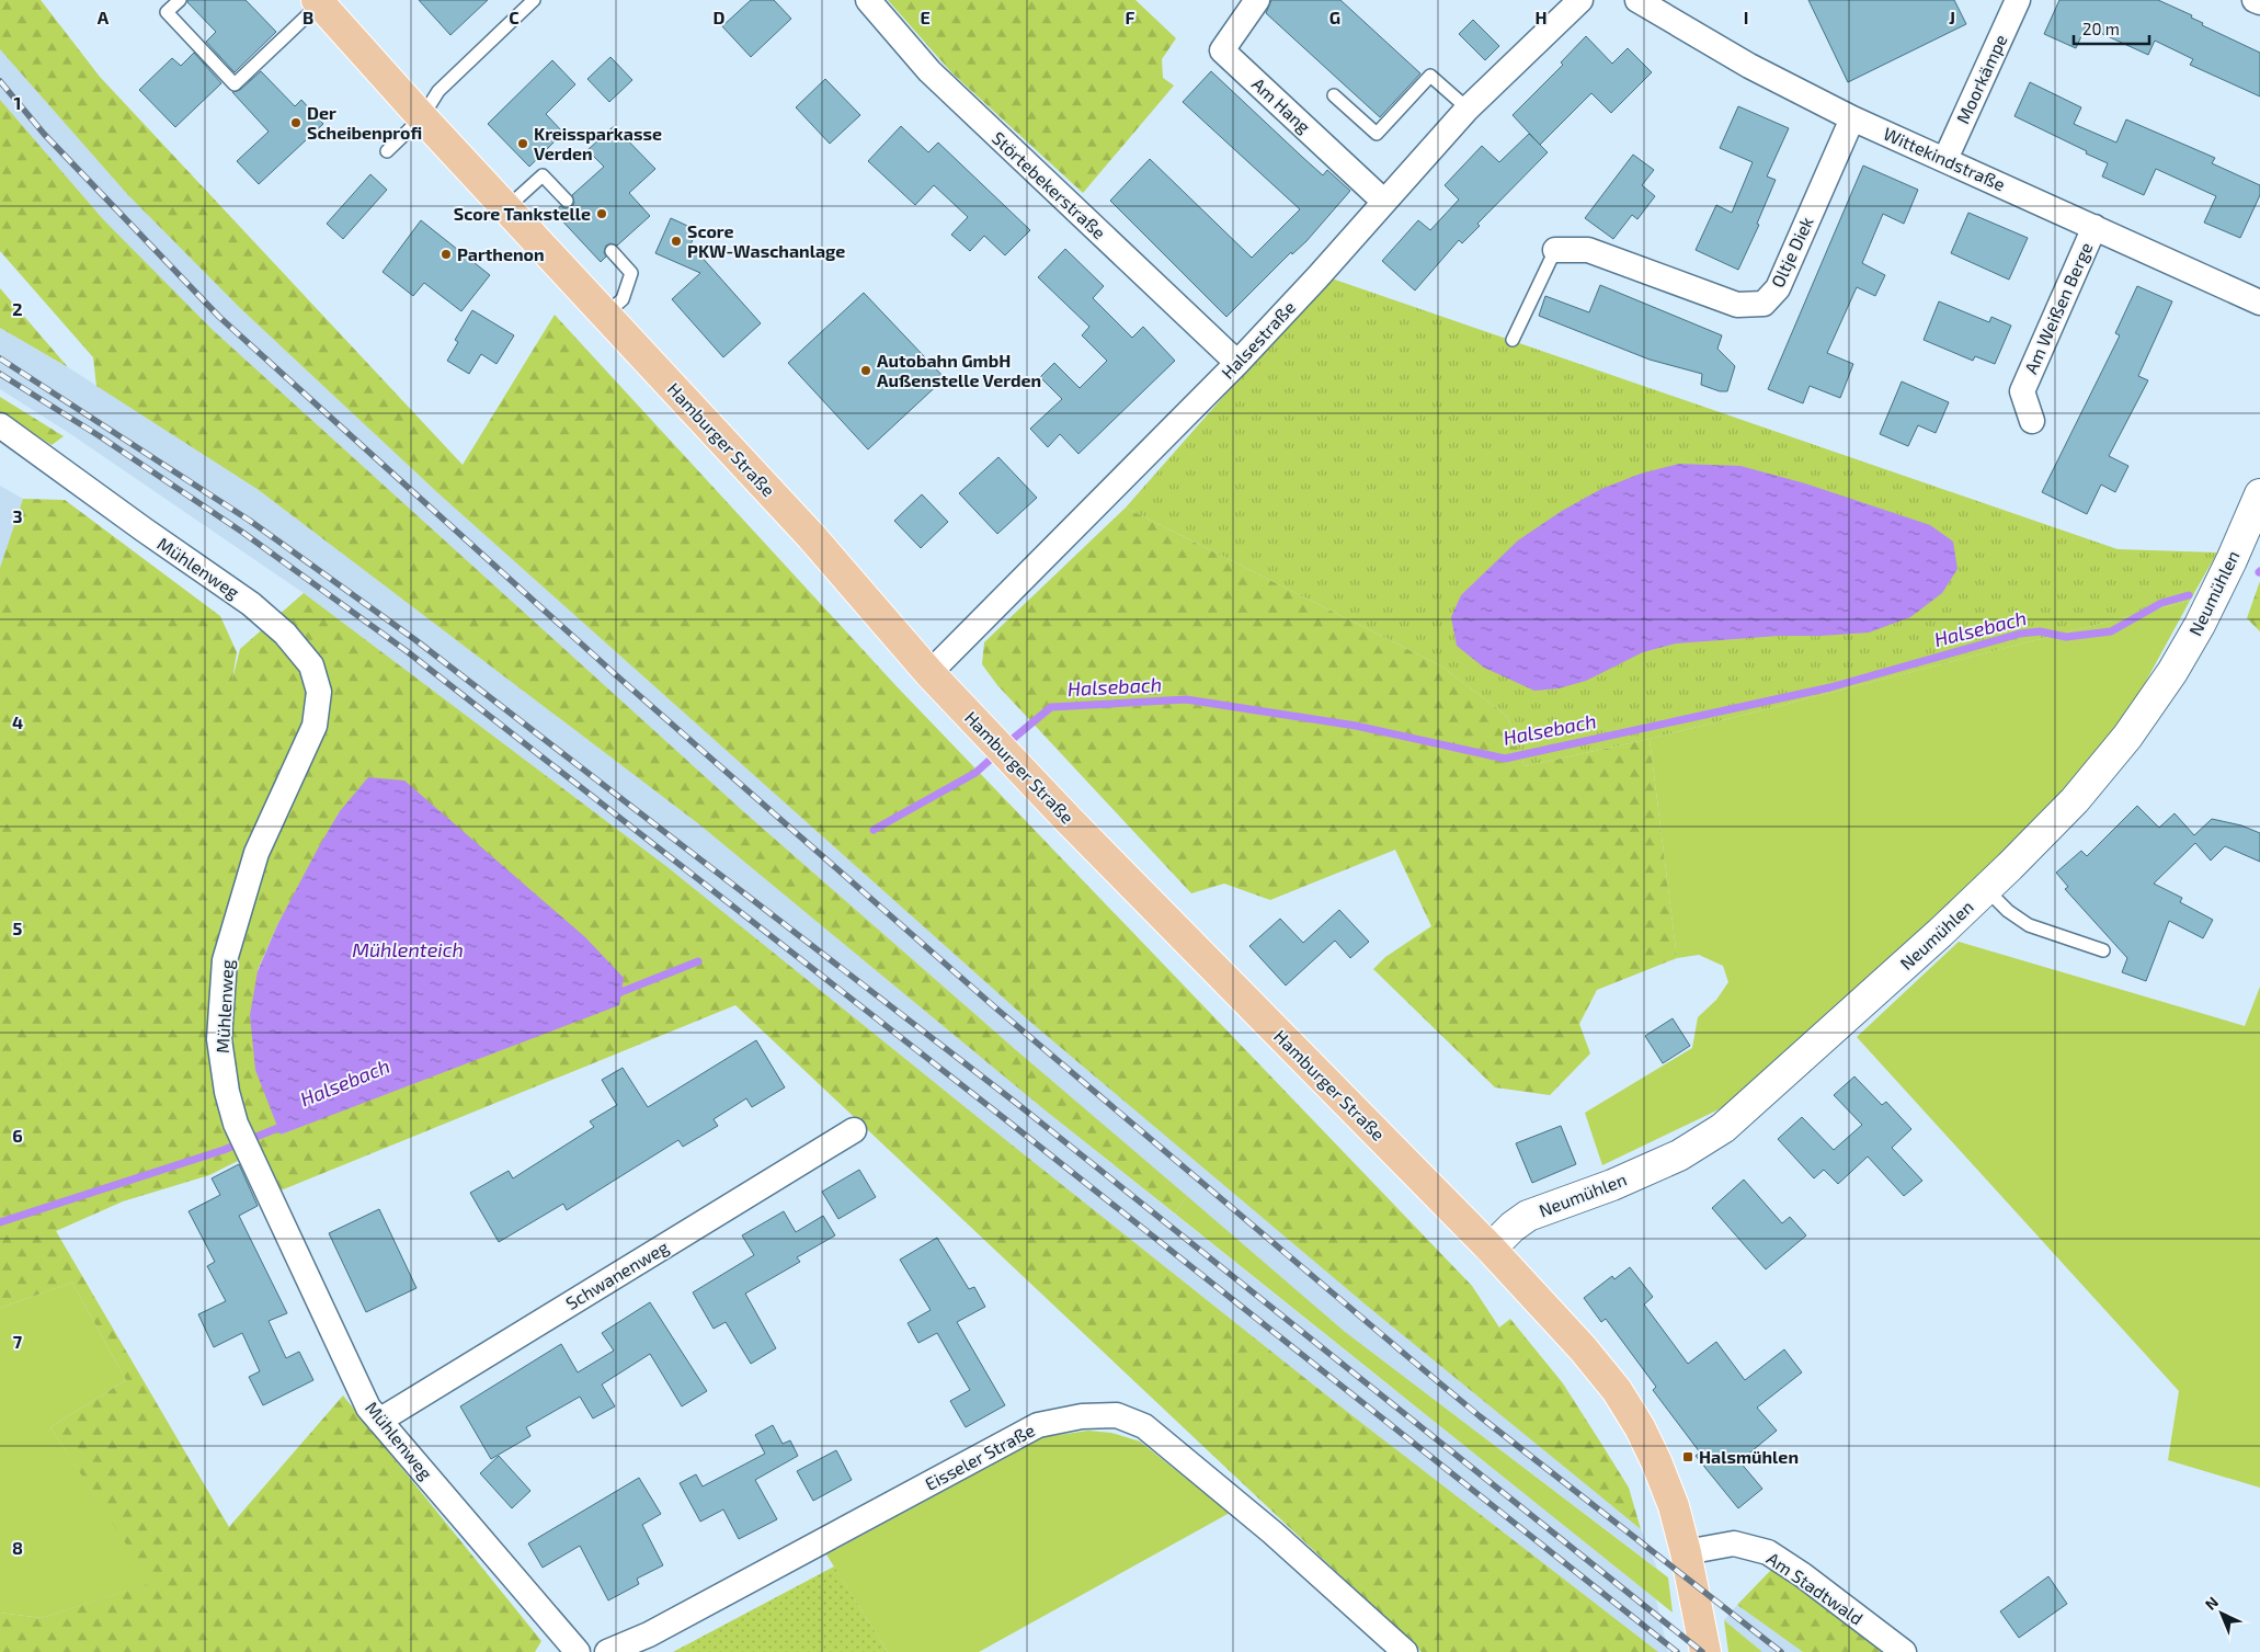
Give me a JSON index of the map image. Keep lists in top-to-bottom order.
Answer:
{
  "streets": {
    "main road": ["Hamburger Straße"],
    "street": [
      "Moorkämpe",
      "Am Hang",
      "Wittekindstraße",
      "Störtebekerstraße",
      "Oltje Diek",
      "Am Weißen Berge",
      "Halsestraße",
      "Mühlenweg",
      "Neumühlen",
      "Schwanenweg",
      "Eisseler Straße",
      "Am Stadtwald"
    ]
  },
  "crossings": [
    ["Moorkämpe", "Wittekindstraße"],
    ["Am Hang", "Halsestraße"],
    ["Wittekindstraße", "Oltje Diek"],
    ["Wittekindstraße", "Am Weißen Berge"],
    ["Störtebekerstraße", "Halsestraße"],
    ["Halsestraße", "Hamburger Straße"],
    ["Hamburger Straße", "Neumühlen"],
    ["Hamburger Straße", "Am Stadtwald"],
    ["Mühlenweg", "Schwanenweg"]
  ],
  "water": ["Halsebach", "Mühlenteich"],
  "places": {
    "other": [
      "Der Scheibenprofi",
      "Kreissparkasse Verden",
      "Score Tankstelle",
      "Score PKW-Waschanlage",
      "Parthenon",
      "Autobahn GmbH Außenstelle Verden"
    ],
    "transit": ["Halsmühlen"]
  },
  "scale_bar": "20 m",
  "north": "top left",
  "grid": {
    "columns": [
      "A",
      "B",
      "C",
      "D",
      "E",
      "F",
      "G",
      "H",
      "I",
      "J"
    ],
    "rows": [
      "1",
      "2",
      "3",
      "4",
      "5",
      "6",
      "7",
      "8"
    ]
  }
}
